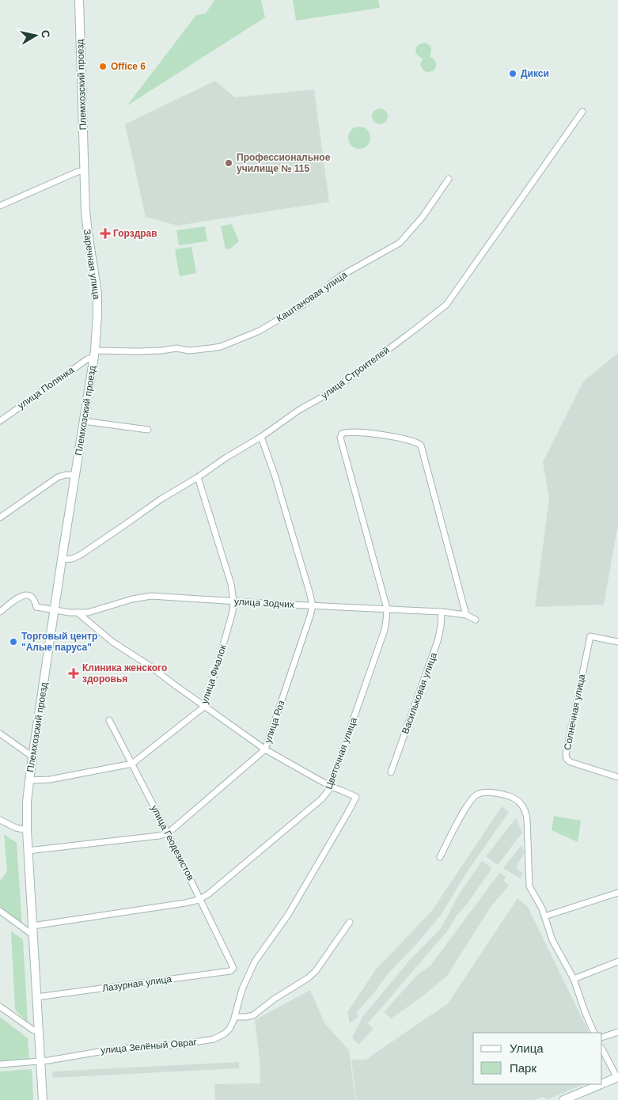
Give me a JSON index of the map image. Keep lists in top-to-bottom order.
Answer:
{
  "streets": {
    "main road": ["Племхозский проезд", "Заречная улица"],
    "street": [
      "Каштановая улица",
      "улица Строителей",
      "улица Полянка",
      "улица Зодчих",
      "улица Фиалок",
      "Васильковая улица",
      "Солнечная улица",
      "улица Роз",
      "Цветочная улица",
      "улица Геодезистов",
      "Лазурная улица",
      "улица Зелёный Овраг"
    ]
  },
  "crossings": [
    ["Племхозский проезд", "Заречная улица"],
    ["Племхозский проезд", "Каштановая улица"],
    ["Племхозский проезд", "улица Строителей"],
    ["Племхозский проезд", "улица Полянка"],
    ["Племхозский проезд", "улица Зодчих"],
    ["Племхозский проезд", "улица Фиалок"],
    ["Племхозский проезд", "Цветочная улица"],
    ["Племхозский проезд", "Лазурная улица"],
    ["Племхозский проезд", "улица Зелёный Овраг"],
    ["Заречная улица", "Каштановая улица"],
    ["Заречная улица", "улица Полянка"],
    ["Каштановая улица", "улица Полянка"],
    ["улица Строителей", "улица Фиалок"],
    ["улица Строителей", "улица Роз"],
    ["улица Зодчих", "улица Фиалок"],
    ["улица Зодчих", "Васильковая улица"],
    ["улица Зодчих", "улица Роз"],
    ["улица Зодчих", "Цветочная улица"],
    ["улица Фиалок", "улица Геодезистов"],
    ["улица Роз", "улица Геодезистов"],
    ["Цветочная улица", "улица Геодезистов"],
    ["улица Геодезистов", "Лазурная улица"]
  ],
  "places": {
    "other": [
      "Office 6",
      "Дикси",
      "Профессиональное училище № 115",
      "Торговый центр \"Алые паруса\""
    ],
    "health": ["Горздрав", "Клиника женского здоровья"]
  },
  "legend": ["Улица", "Парк"],
  "north": "right"
}
